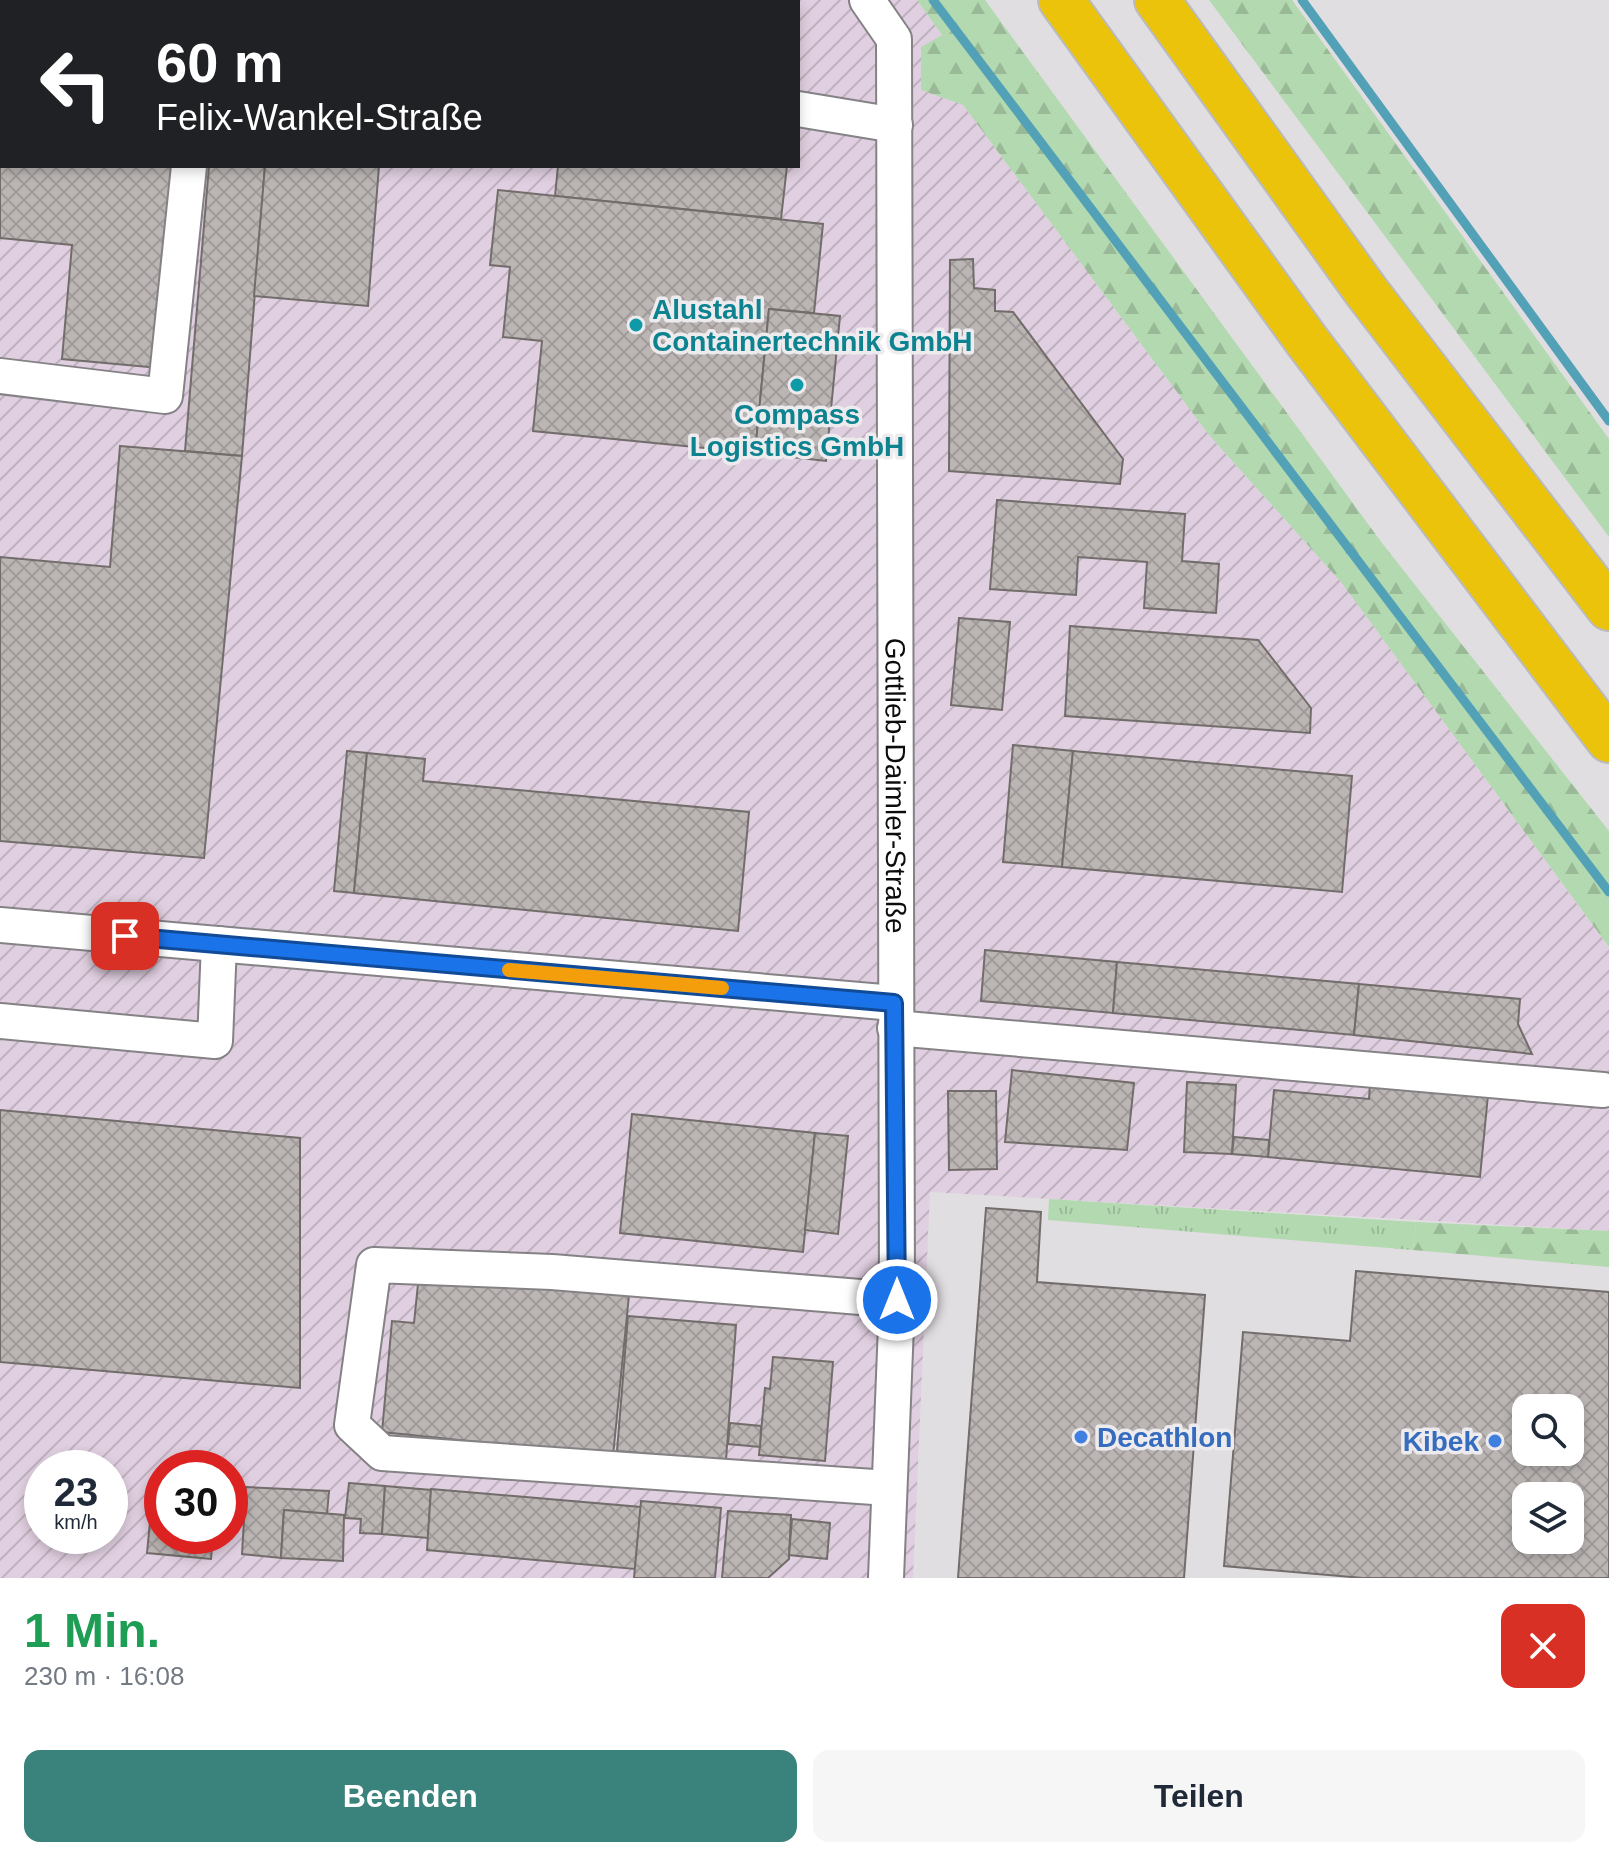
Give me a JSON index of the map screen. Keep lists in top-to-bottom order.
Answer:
{
  "streets": {
    "street": ["Gottlieb-Daimler-Straße"]
  },
  "places": [
    "Alustahl Containertechnik GmbH",
    "Compass Logistics GmbH",
    "Decathlon",
    "Kibek"
  ],
  "page": {
    "turn": ["60 m", "Felix-Wankel-Straße"],
    "speed": "23 km/h",
    "limit": "30",
    "heading": ["1 Min.", "230 m · 16:08"],
    "buttons": ["Beenden", "Teilen"]
  }
}
